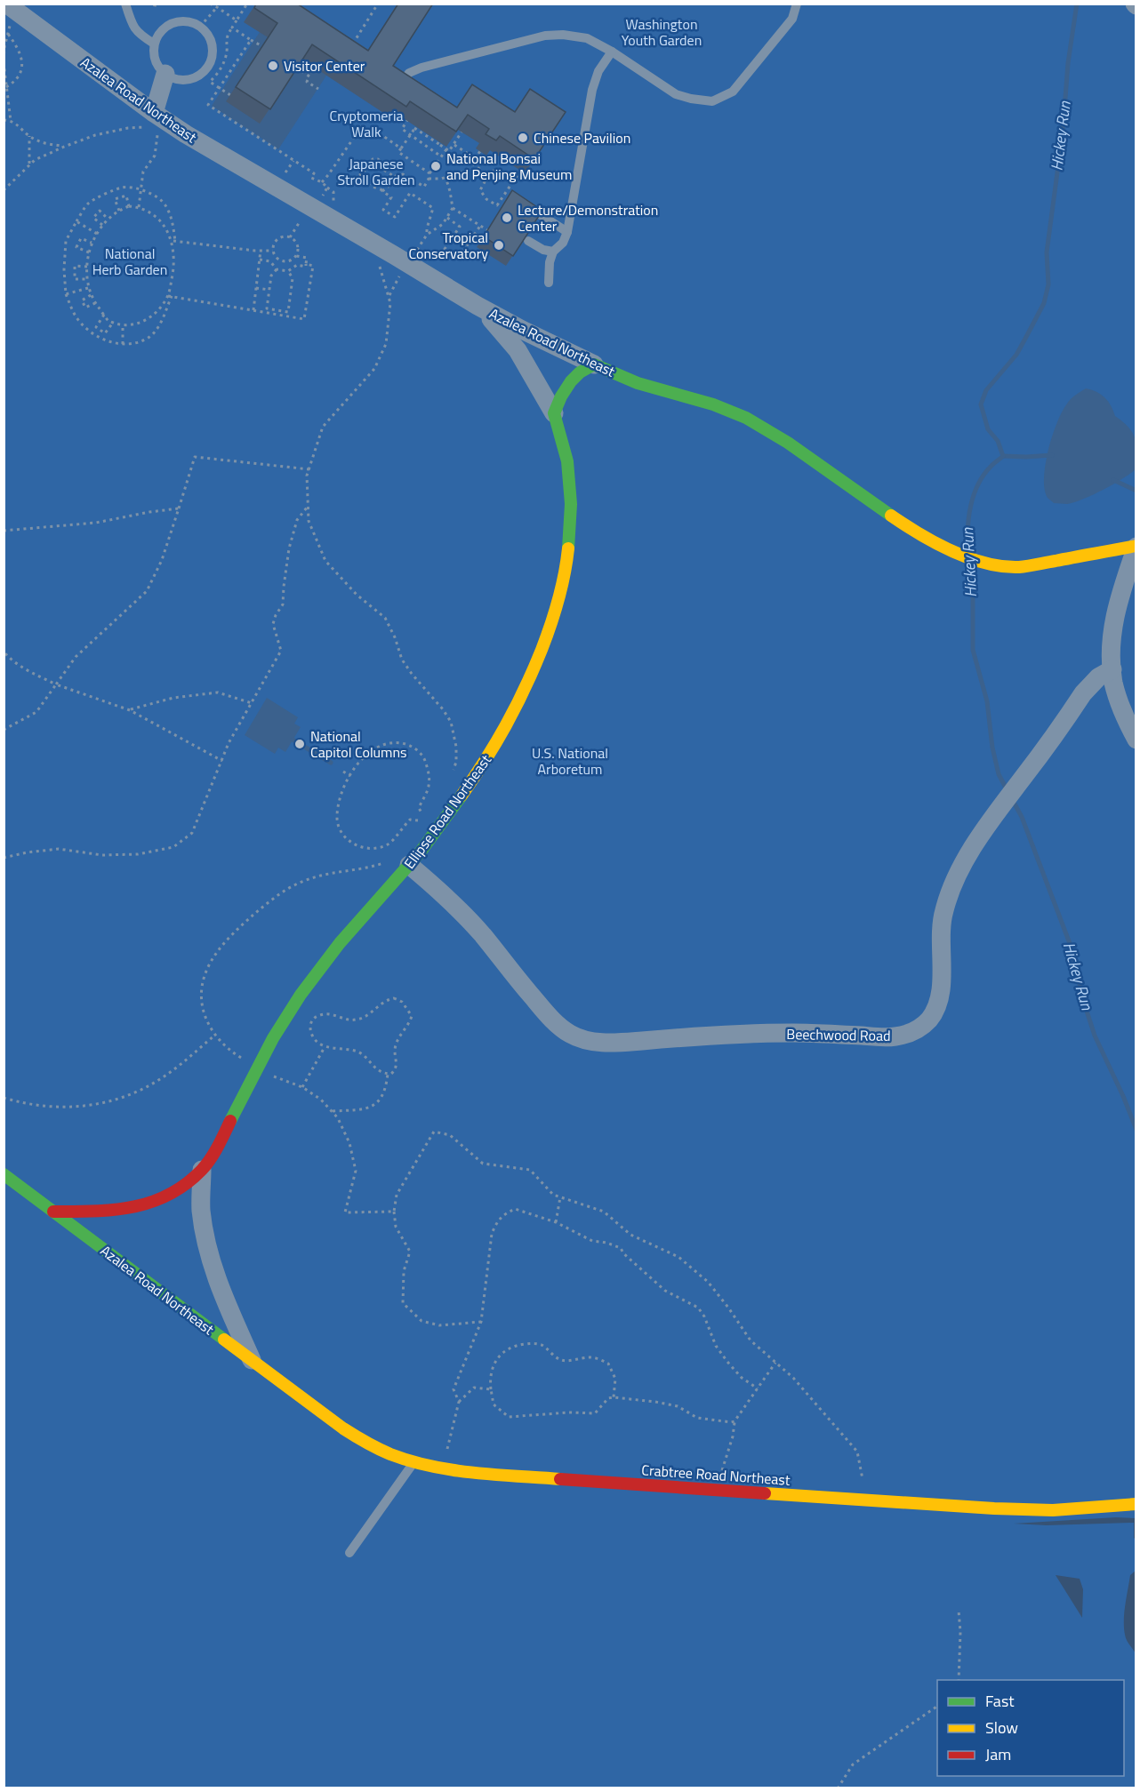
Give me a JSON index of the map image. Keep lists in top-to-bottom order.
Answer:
{
  "streets": {
    "street": [
      "Azalea Road Northeast",
      "Ellipse Road Northeast",
      "Beechwood Road",
      "Crabtree Road Northeast"
    ]
  },
  "crossings": [
    ["Azalea Road Northeast", "Ellipse Road Northeast"],
    ["Azalea Road Northeast", "Crabtree Road Northeast"],
    ["Ellipse Road Northeast", "Beechwood Road"]
  ],
  "water": ["Hickey Run"],
  "parks": [
    "Washington Youth Garden",
    "Cryptomeria Walk",
    "Japanese Stroll Garden",
    "National Herb Garden",
    "U.S. National Arboretum"
  ],
  "places": [
    "Visitor Center",
    "Chinese Pavilion",
    "National Bonsai and Penjing Museum",
    "Lecture/Demonstration Center",
    "Tropical Conservatory",
    "National Capitol Columns"
  ],
  "legend": ["Fast", "Slow", "Jam"]
}
